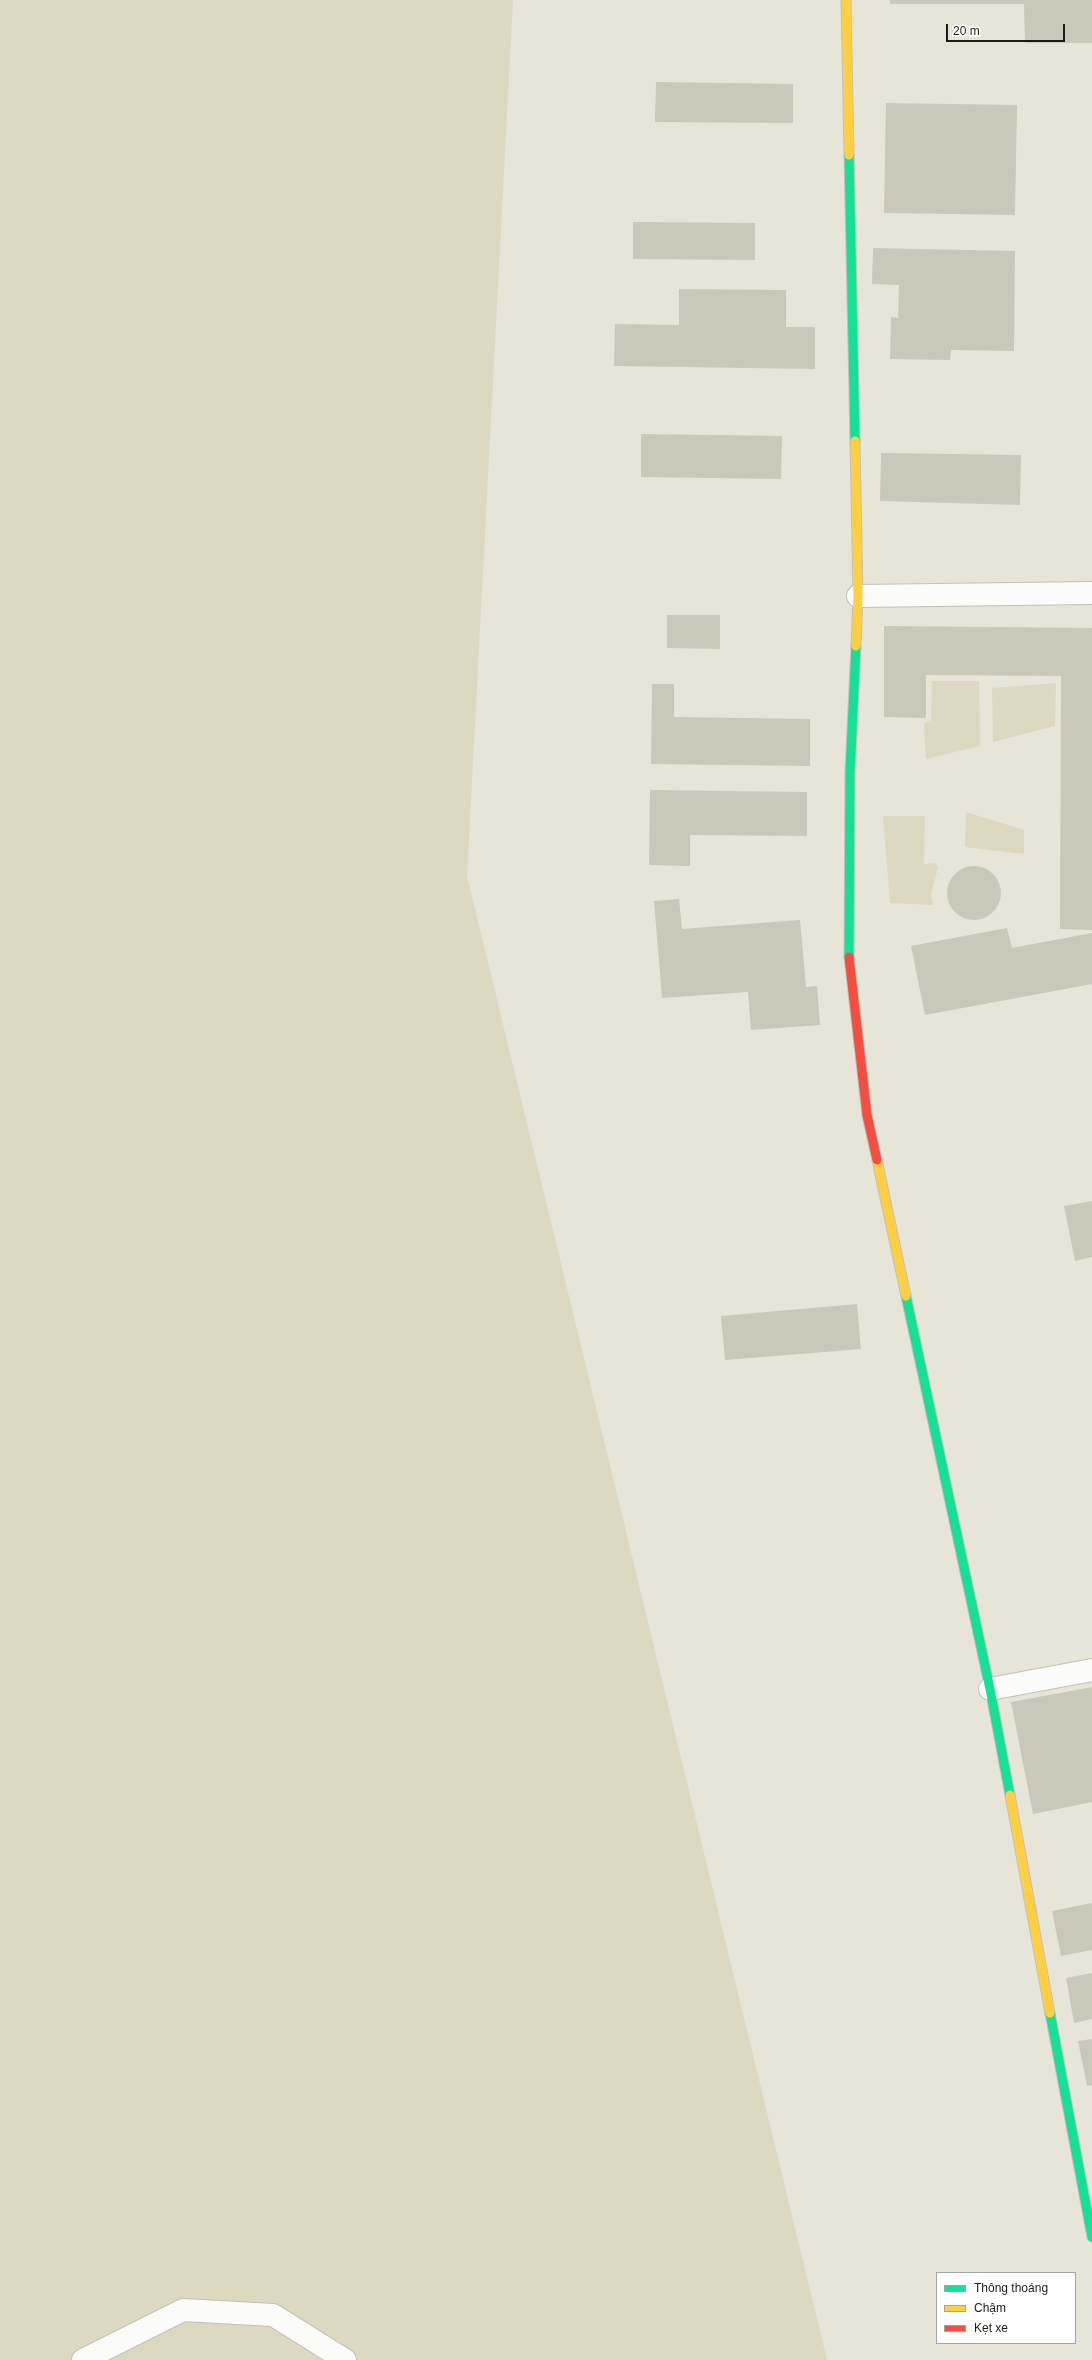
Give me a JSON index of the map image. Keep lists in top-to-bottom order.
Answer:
{
  "legend": ["Thông thoáng", "Chậm", "Kẹt xe"],
  "scale_bar": "20 m"
}
